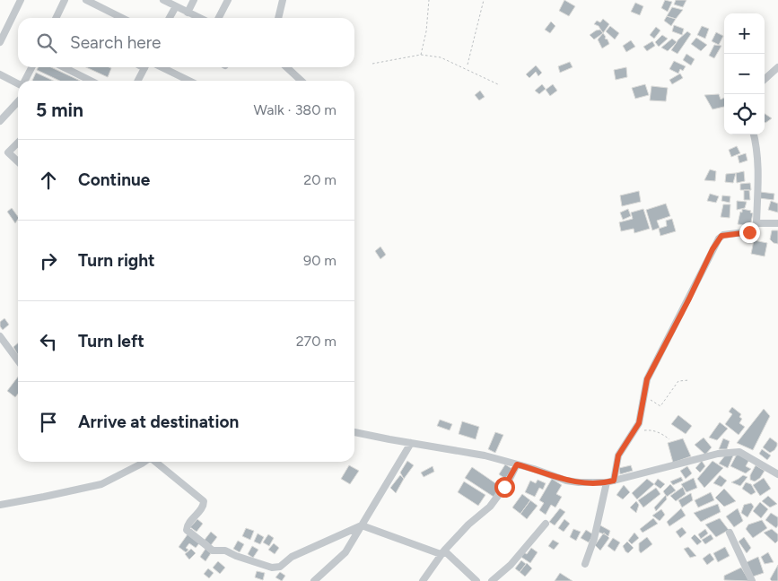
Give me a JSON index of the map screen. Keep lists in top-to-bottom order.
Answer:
{
  "page": {
    "map_buttons": ["+", "−"],
    "search": "Search here",
    "heading": ["5 min", "Walk · 380 m"],
    "list": [
      ["Continue", "20 m"],
      ["Turn right", "90 m"],
      ["Turn left", "270 m"],
      "Arrive at destination"
    ]
  }
}
